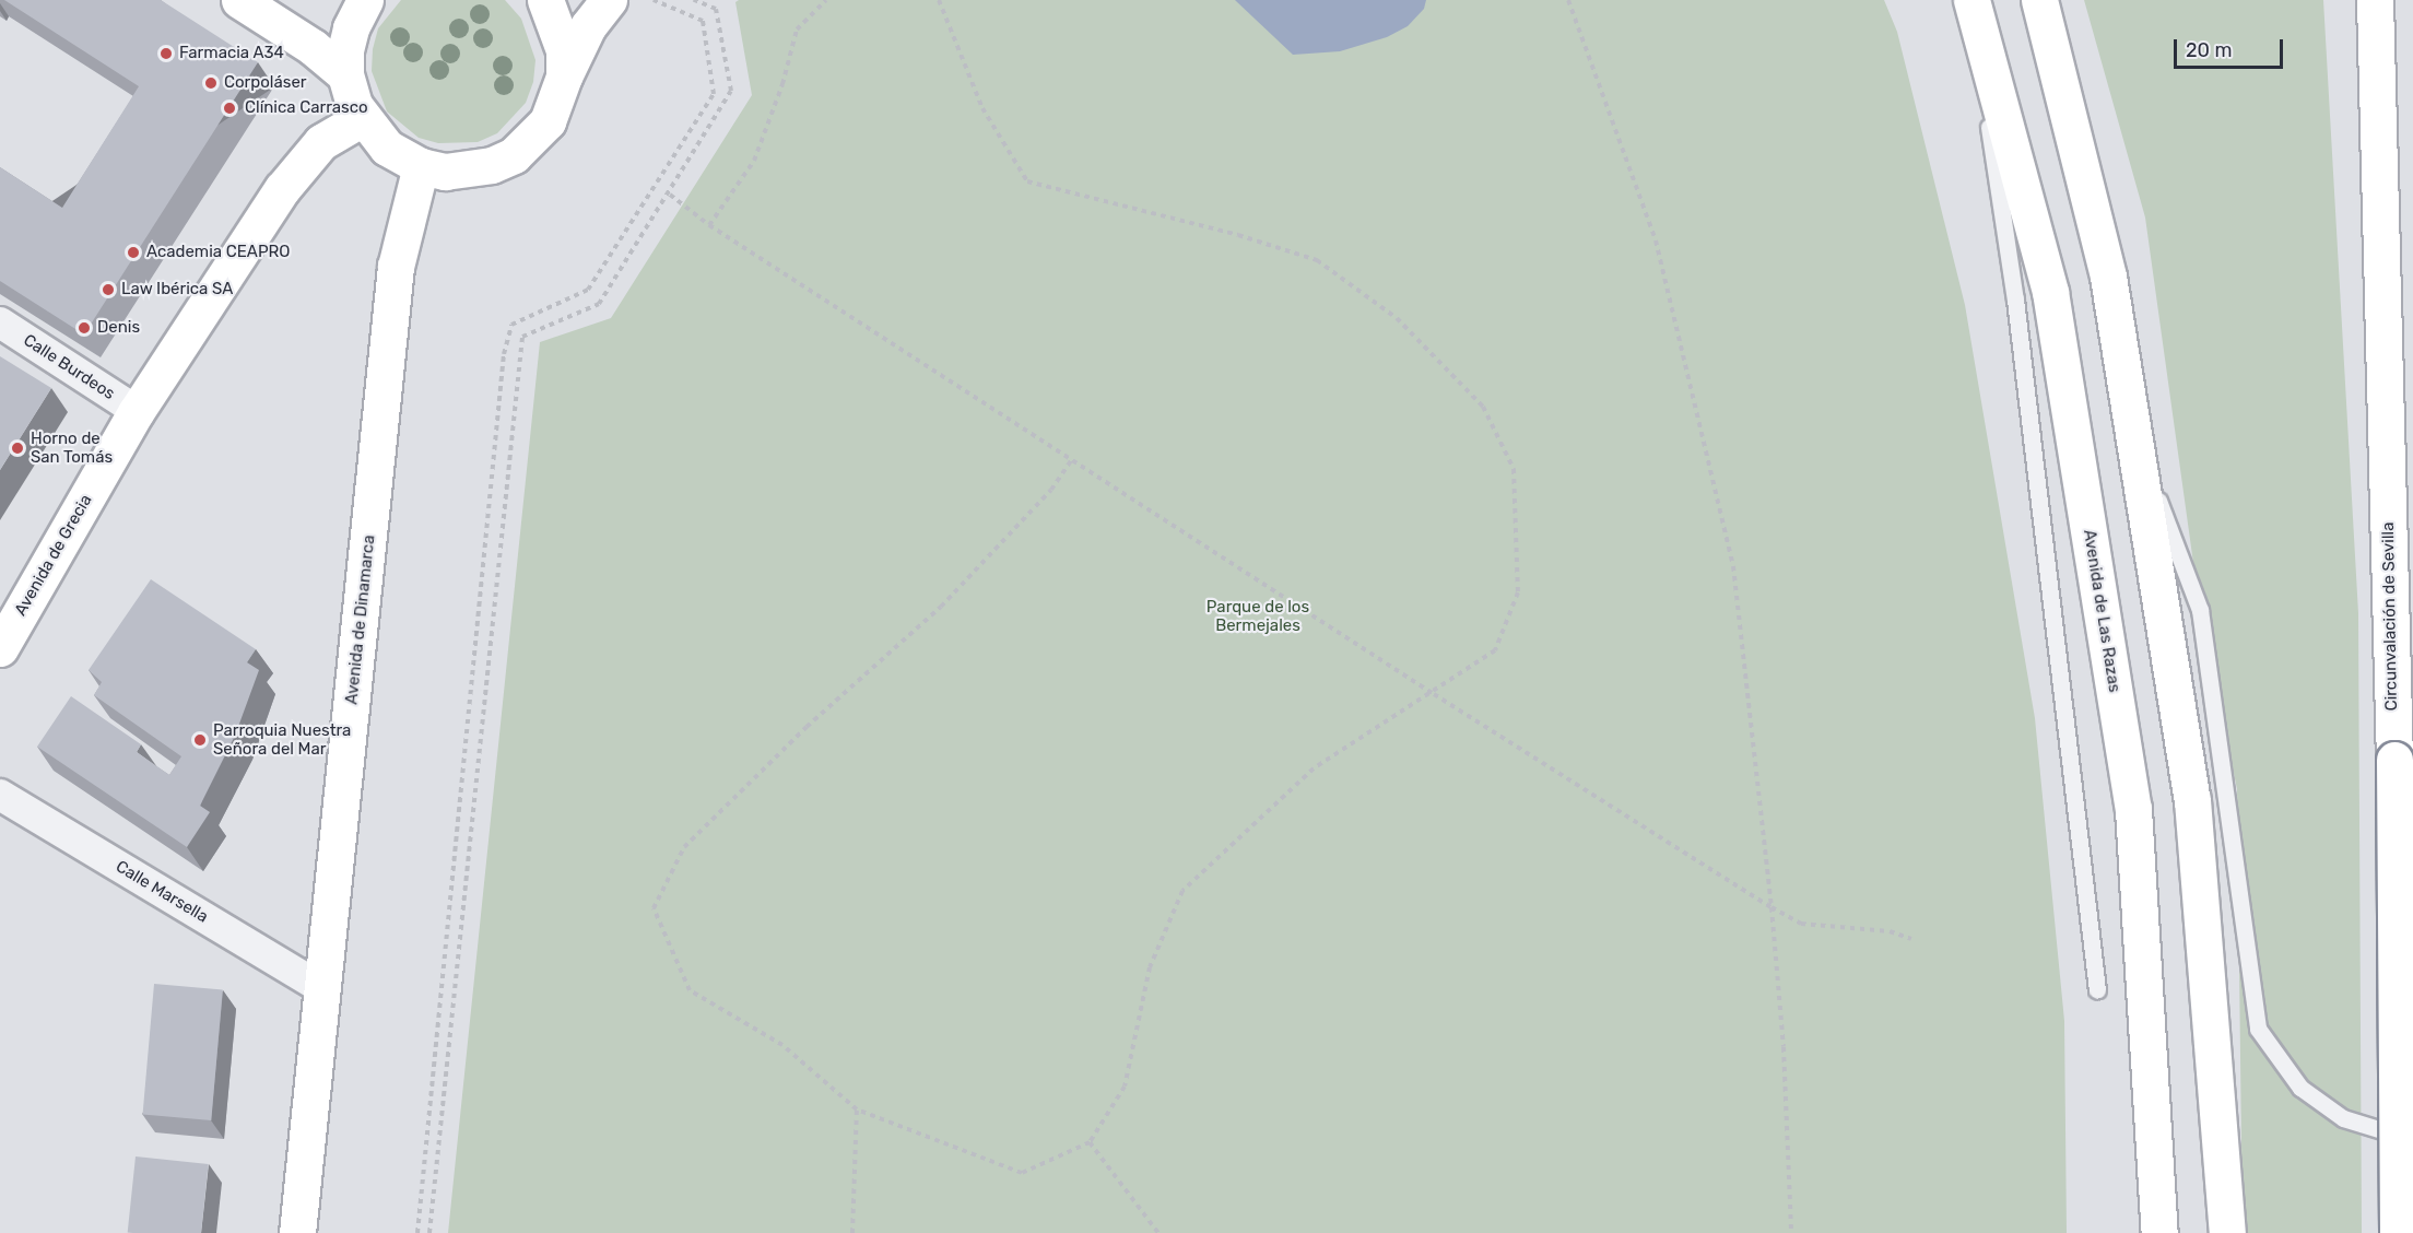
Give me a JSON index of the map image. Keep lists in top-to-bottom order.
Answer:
{
  "streets": {
    "main road": [
      "Avenida de Grecia",
      "Avenida de Las Razas",
      "Circunvalación de Sevilla",
      "Avenida de Dinamarca"
    ],
    "street": ["Calle Burdeos", "Calle Marsella"]
  },
  "crossings": [
    ["Calle Burdeos", "Avenida de Grecia"],
    ["Avenida de Dinamarca", "Calle Marsella"]
  ],
  "parks": ["Parque de los Bermejales"],
  "places": [
    "Farmacia A34",
    "Corpoláser",
    "Clínica Carrasco",
    "Academia CEAPRO",
    "Law Ibérica SA",
    "Denis",
    "Horno de San Tomás",
    "Parroquia Nuestra Señora del Mar"
  ],
  "scale_bar": "20 m"
}
